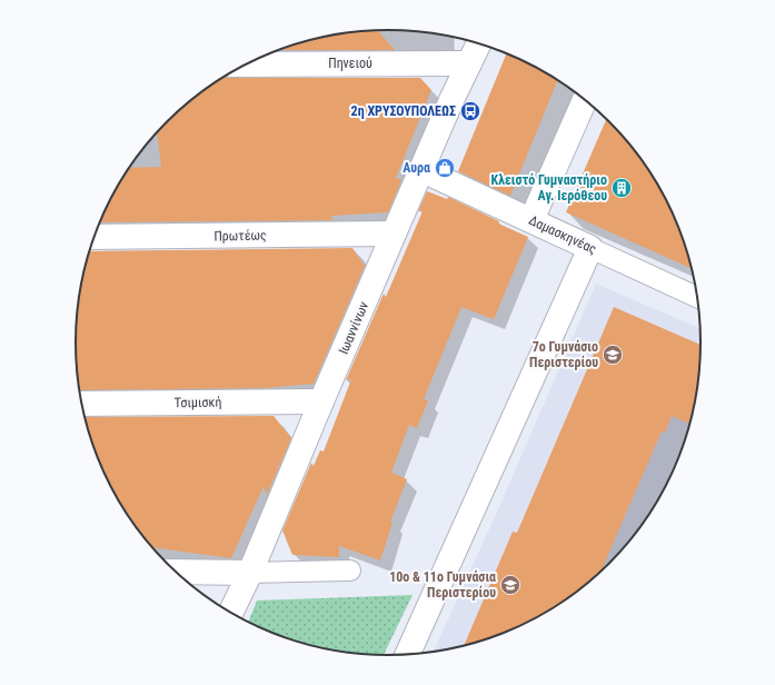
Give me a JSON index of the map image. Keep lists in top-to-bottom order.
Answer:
{
  "streets": {
    "street": [
      "Πηνειού",
      "Δαμασκηνέας",
      "Πρωτέως",
      "Ιωαννίνων",
      "Τσιμισκή"
    ]
  },
  "crossings": [
    ["Πηνειού", "Ιωαννίνων"],
    ["Δαμασκηνέας", "Ιωαννίνων"],
    ["Πρωτέως", "Ιωαννίνων"],
    ["Ιωαννίνων", "Τσιμισκή"]
  ],
  "places": {
    "bus stop": ["2η ΧΡΥΣΟΥΠΟΛΕΩΣ"],
    "shop": ["Αυρα"],
    "building": ["Κλειστό Γυμναστήριο Αγ. Ιερόθεου"],
    "school or university": ["7ο Γυμνάσιο Περιστερίου", "10ο & 11ο Γυμνάσια Περιστερίου"]
  }
}
